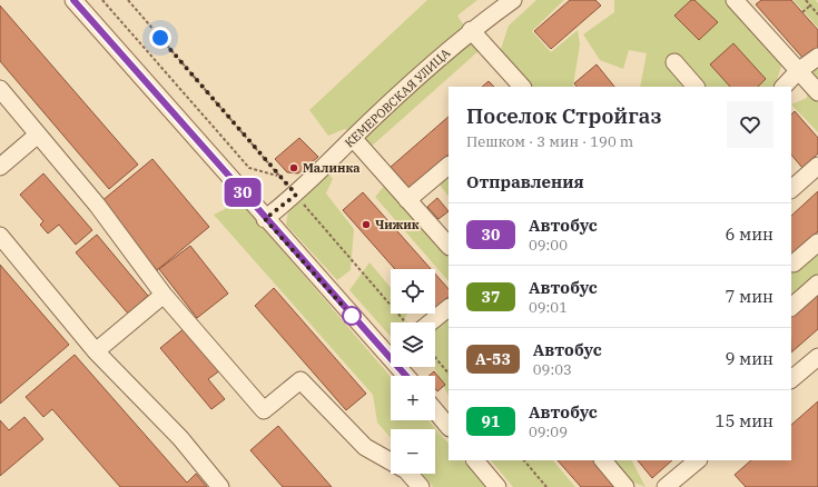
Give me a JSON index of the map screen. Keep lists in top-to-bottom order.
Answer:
{
  "streets": {
    "street": ["КЕМЕРОВСКАЯ УЛИЦА"]
  },
  "places": ["Малинка", "Чижик"],
  "lines": ["bus line 30"],
  "page": {
    "on_map": "30",
    "heading": [
      ["Поселок Стройгаз", "Пешком · 3 мин · 190 m"],
      "Отправления"
    ],
    "list": [
      {
        "mark": "30",
        "name": "Автобус",
        "note": "09:00",
        "value": "6 мин"
      },
      {
        "mark": "37",
        "name": "Автобус",
        "note": "09:01",
        "value": "7 мин"
      },
      {
        "mark": "А-53",
        "name": "Автобус",
        "note": "09:03",
        "value": "9 мин"
      },
      {
        "mark": "91",
        "name": "Автобус",
        "note": "09:09",
        "value": "15 мин"
      }
    ],
    "map_buttons": ["+", "−"]
  }
}
